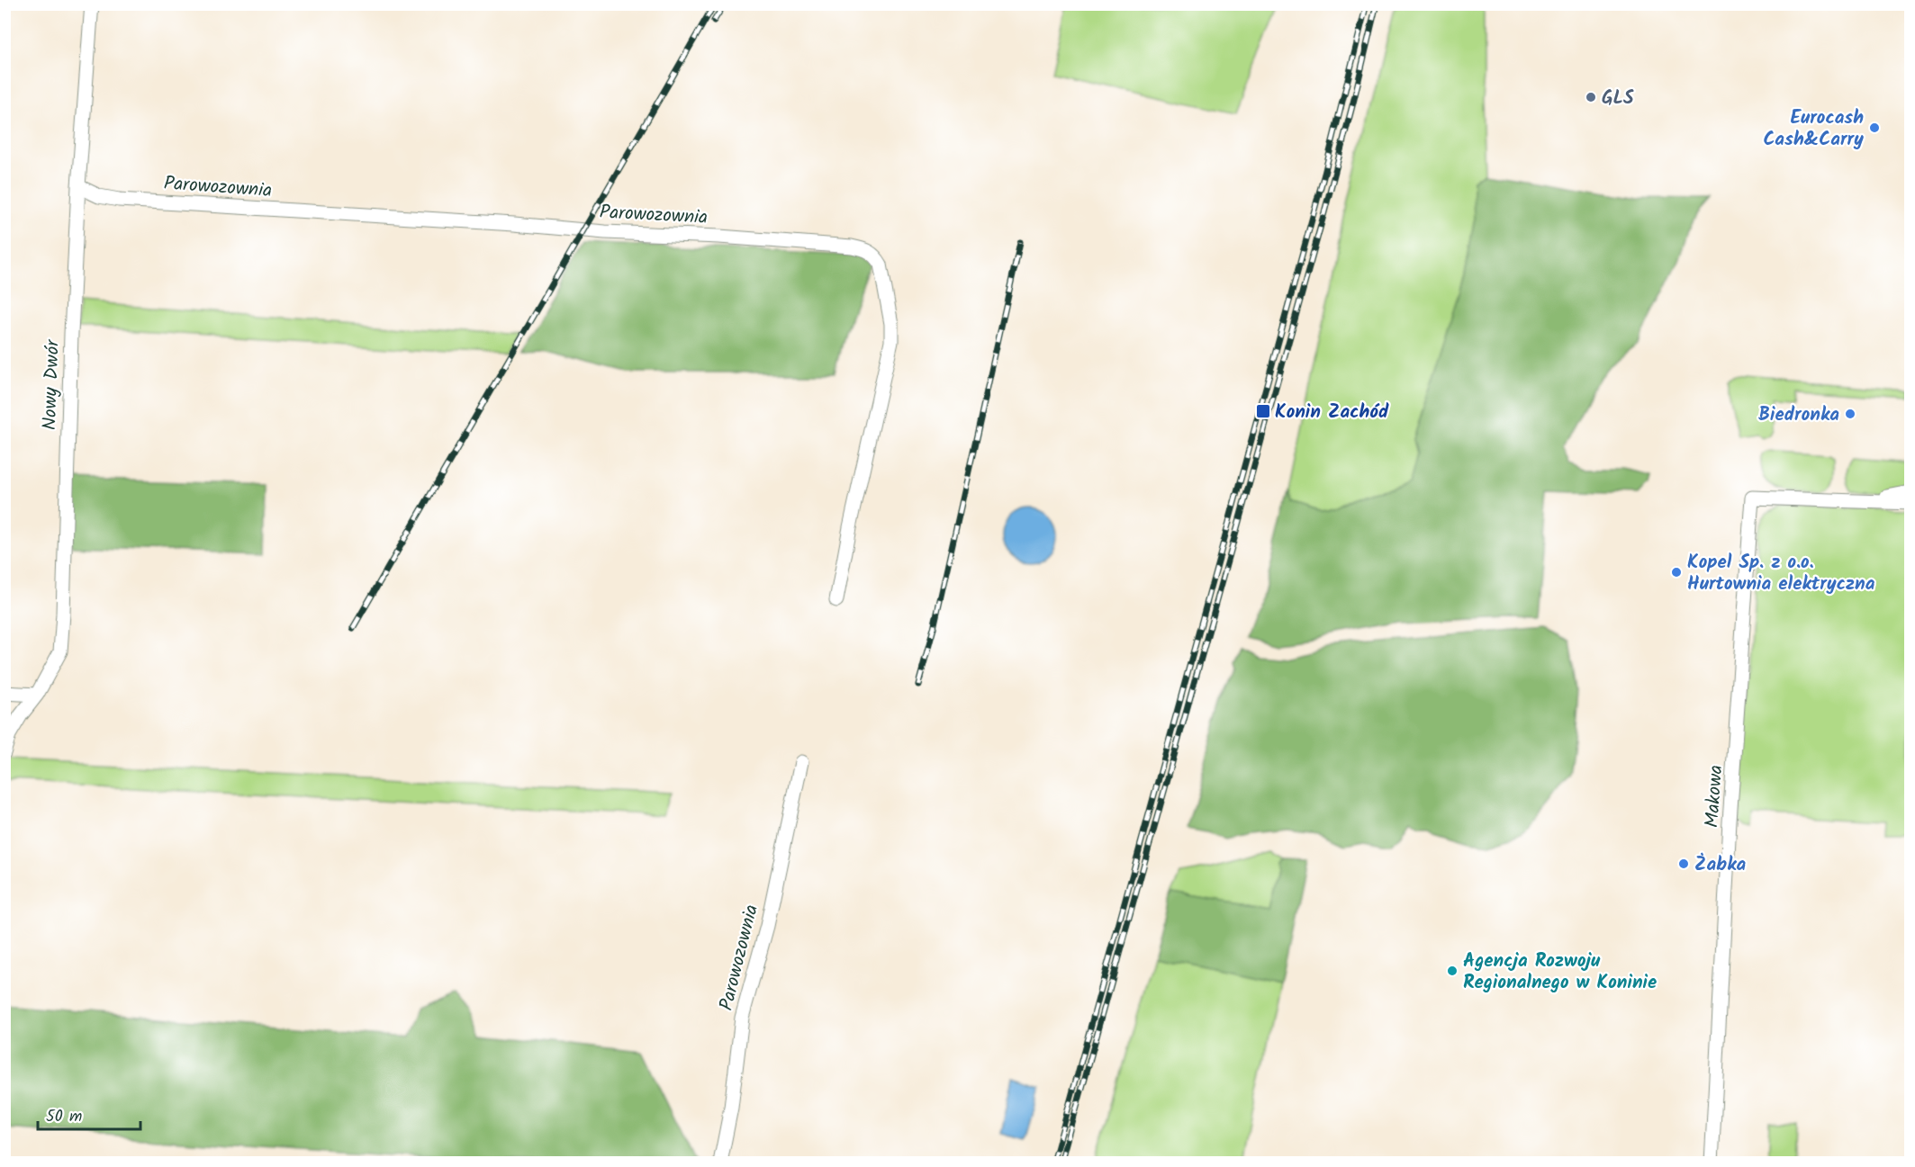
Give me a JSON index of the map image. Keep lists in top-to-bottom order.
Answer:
{
  "streets": {
    "street": ["Parowozownia", "Nowy Dwór", "Makowa"]
  },
  "crossings": [
    ["Parowozownia", "Nowy Dwór"]
  ],
  "places": {
    "other": [
      "GLS",
      "Eurocash Cash&Carry",
      "Biedronka",
      "Kopel Sp. z o.o. Hurtownia elektryczna",
      "Żabka",
      "Agencja Rozwoju Regionalnego w Koninie"
    ],
    "transit": ["Konin Zachód"]
  },
  "scale_bar": "50 m"
}
